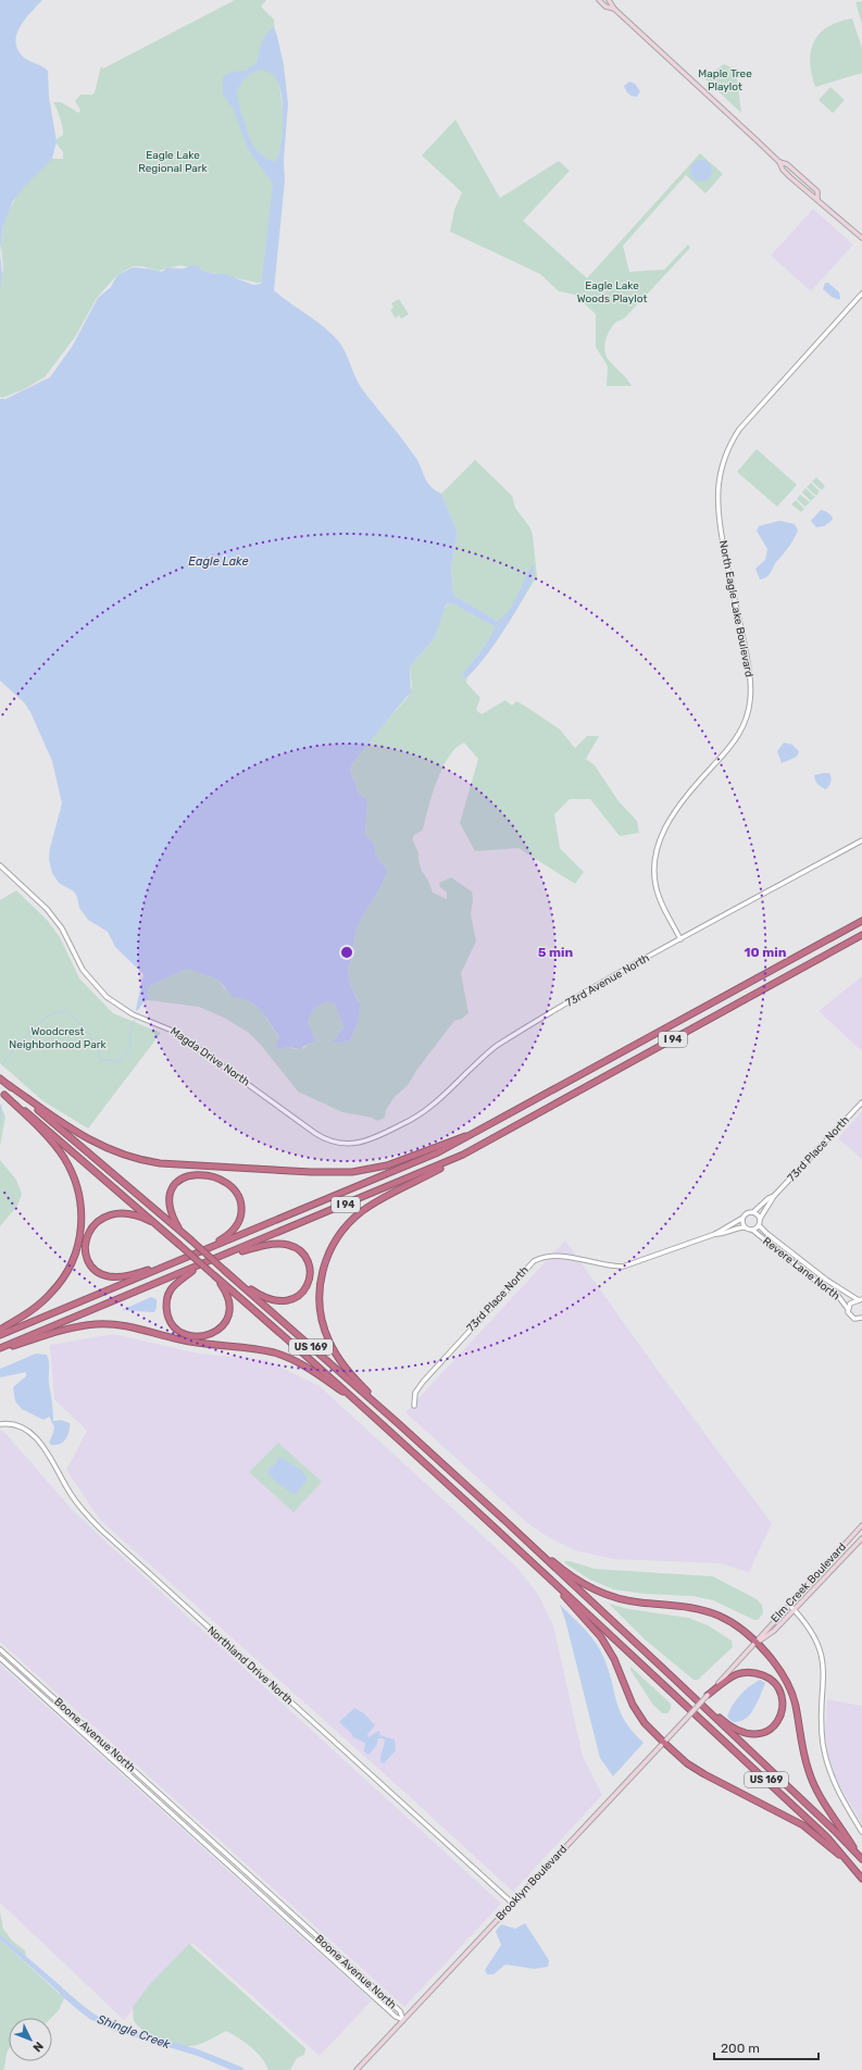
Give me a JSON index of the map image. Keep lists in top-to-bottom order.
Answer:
{
  "streets": {
    "highway": ["I 94", "US 169"],
    "main road": ["Elm Creek Boulevard", "Brooklyn Boulevard"],
    "street": [
      "North Eagle Lake Boulevard",
      "73rd Avenue North",
      "Magda Drive North",
      "73rd Place North",
      "Revere Lane North",
      "Northland Drive North",
      "Boone Avenue North"
    ]
  },
  "crossings": [
    ["North Eagle Lake Boulevard", "73rd Avenue North"],
    ["73rd Avenue North", "Magda Drive North"],
    ["73rd Place North", "Revere Lane North"],
    ["Elm Creek Boulevard", "Brooklyn Boulevard"],
    ["Northland Drive North", "Brooklyn Boulevard"],
    ["Boone Avenue North", "Brooklyn Boulevard"]
  ],
  "water": ["Eagle Lake", "Shingle Creek"],
  "parks": [
    "Maple Tree Playlot",
    "Eagle Lake Regional Park",
    "Eagle Lake Woods Playlot",
    "Woodcrest Neighborhood Park"
  ],
  "scale_bar": "200 m",
  "north": "bottom right",
  "rings": ["5 min", "10 min"]
}
